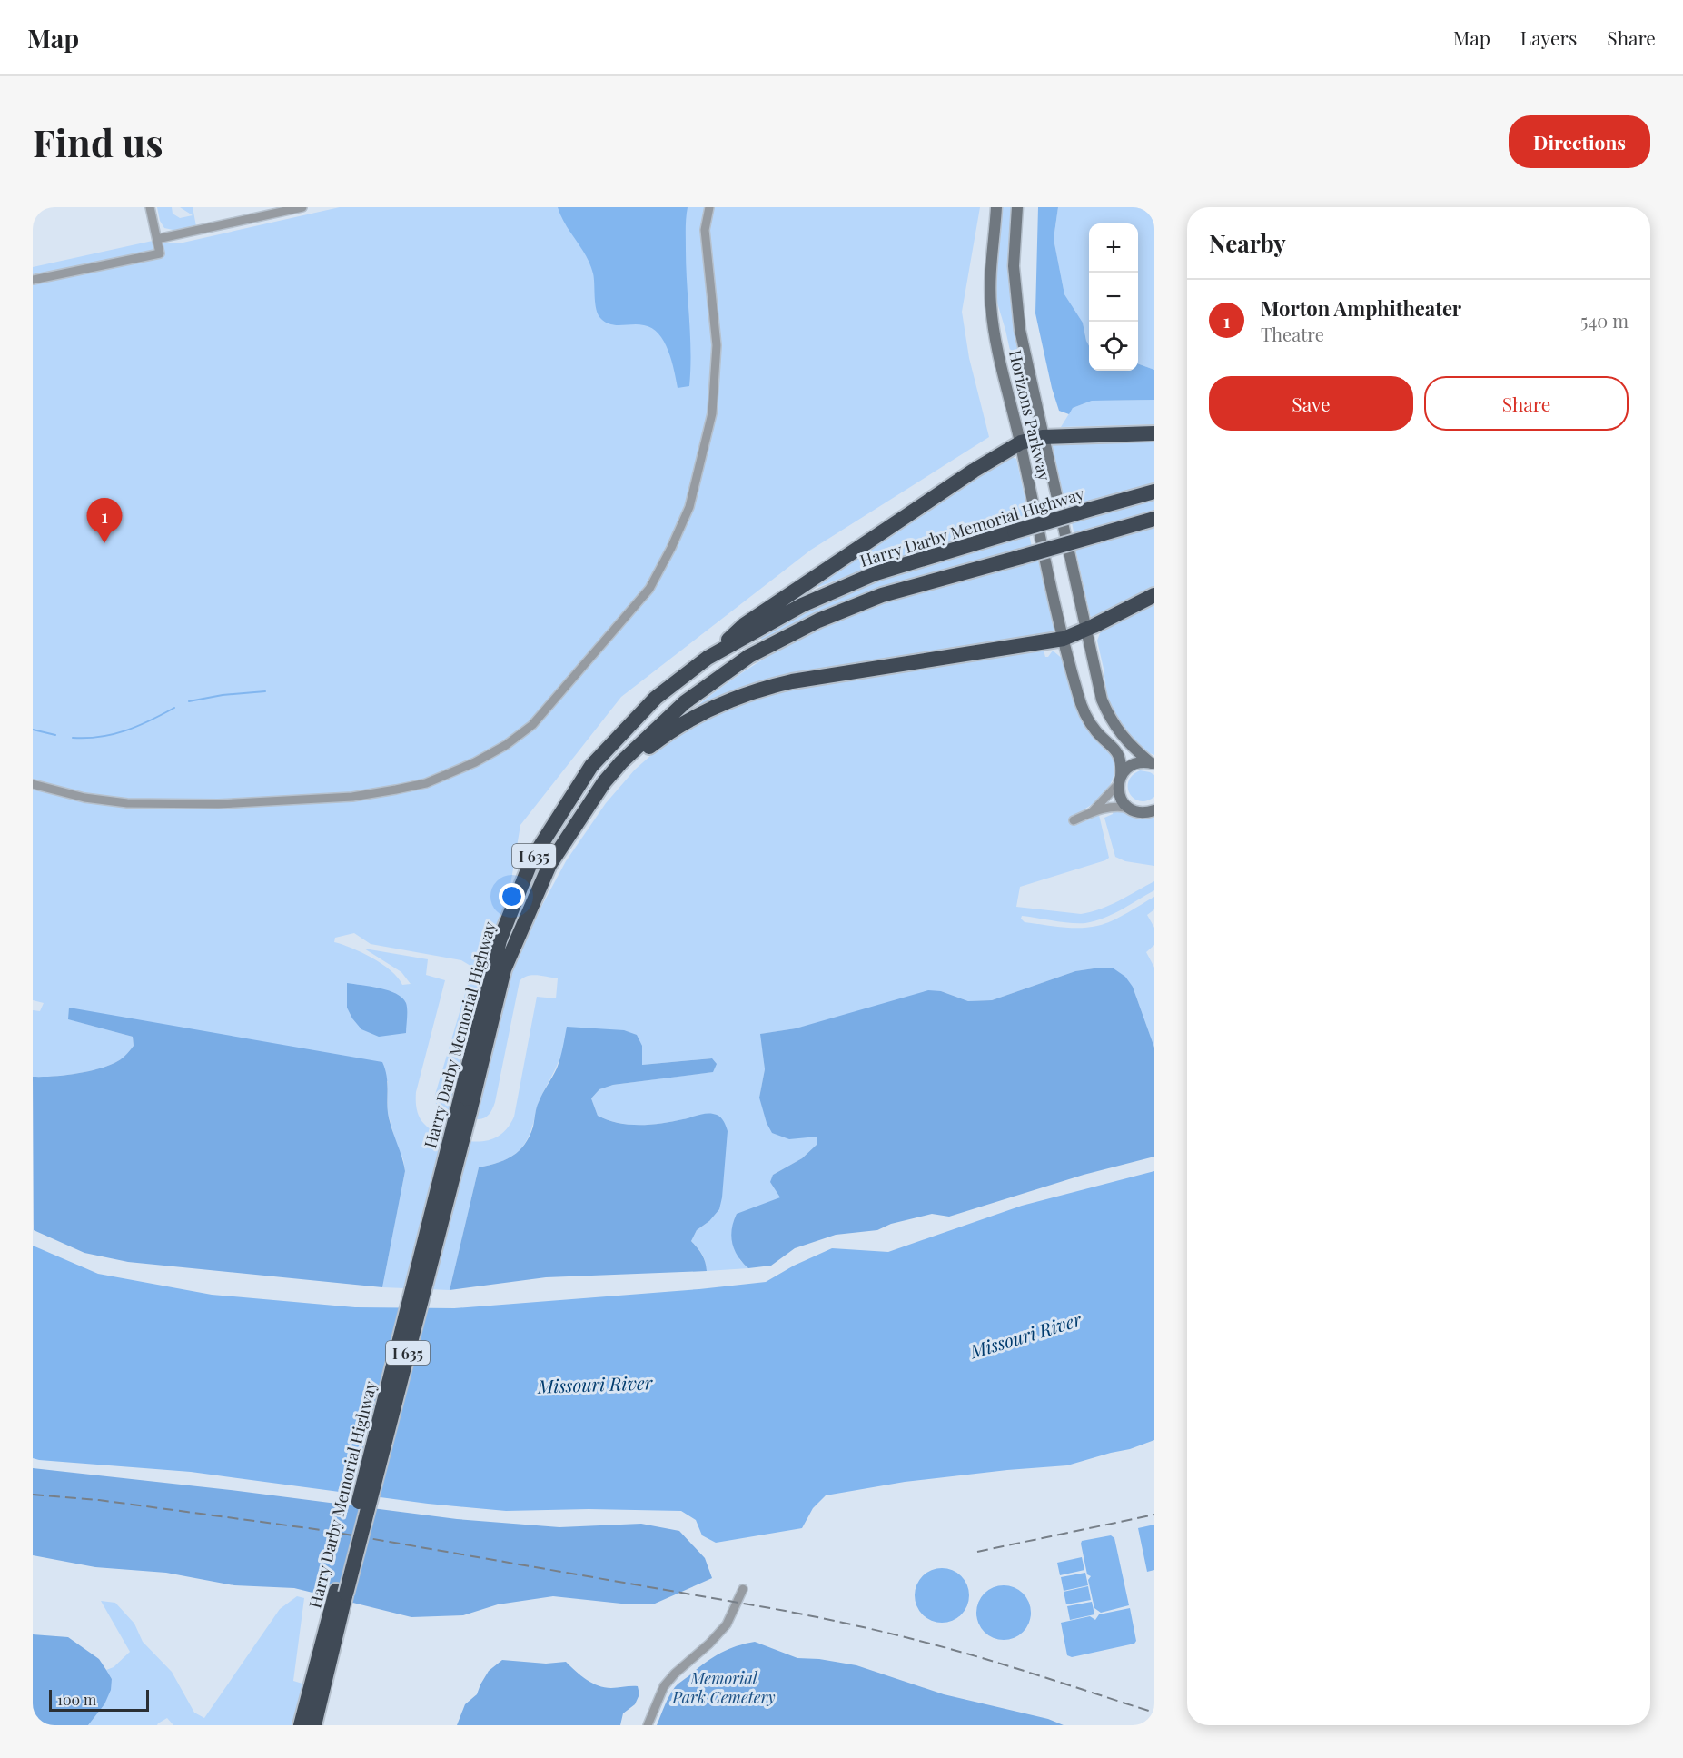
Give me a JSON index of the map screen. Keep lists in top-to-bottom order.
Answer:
{
  "streets": {
    "highway": ["Harry Darby Memorial Highway", "I 635"],
    "main road": ["Horizons Parkway"]
  },
  "water": ["Missouri River"],
  "parks": ["Memorial Park Cemetery"],
  "scale_bar": "100 m",
  "page": {
    "header": "Map",
    "nav": ["Map", "Layers", "Share"],
    "buttons": [
      "Directions",
      ["Save", "Share"]
    ],
    "title": "Find us",
    "heading": "Nearby",
    "map_buttons": ["+", "−"],
    "list": [
      {
        "mark": "1",
        "name": "Morton Amphitheater",
        "note": "Theatre",
        "value": "540 m"
      }
    ],
    "pins": "1",
    "scale": "100 m"
  }
}
